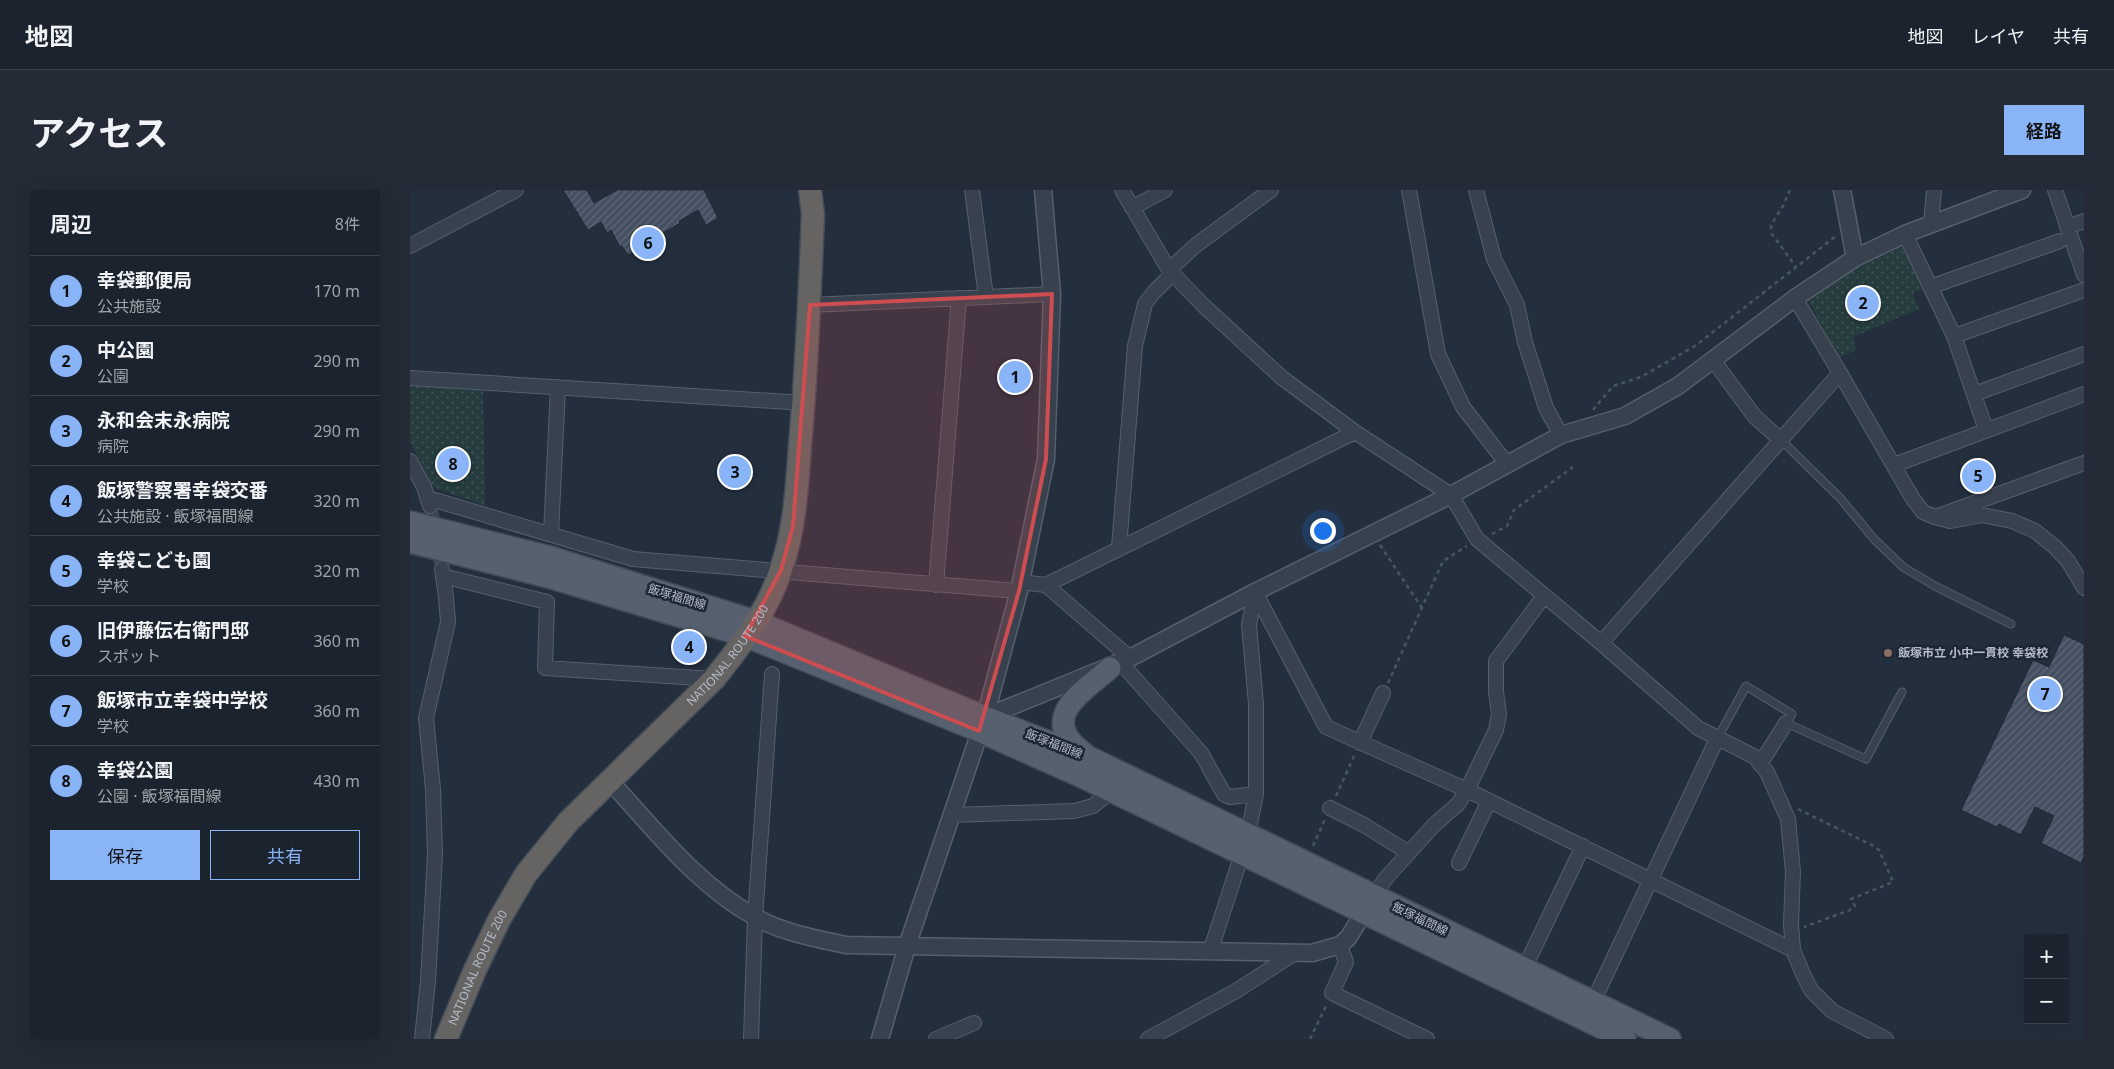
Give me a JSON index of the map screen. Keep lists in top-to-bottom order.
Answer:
{
  "streets": {
    "highway": ["NATIONAL ROUTE 200"],
    "main road": ["飯塚福間線"]
  },
  "crossings": [
    ["飯塚福間線", "NATIONAL ROUTE 200"]
  ],
  "places": ["飯塚市立 小中一貫校 幸袋校"],
  "page": {
    "header": "地図",
    "nav": ["地図", "レイヤ", "共有"],
    "title": "アクセス",
    "buttons": [
      "経路",
      ["保存", "共有"]
    ],
    "heading": ["周辺", "8件"],
    "pins": [
      "6",
      "2",
      "1",
      "8",
      "3",
      "5",
      "4",
      "7"
    ],
    "list": [
      {
        "mark": "1",
        "name": "幸袋郵便局",
        "note": "公共施設",
        "value": "170 m"
      },
      {
        "mark": "2",
        "name": "中公園",
        "note": "公園",
        "value": "290 m"
      },
      {
        "mark": "3",
        "name": "永和会末永病院",
        "note": "病院",
        "value": "290 m"
      },
      {
        "mark": "4",
        "name": "飯塚警察署幸袋交番",
        "note": "公共施設 · 飯塚福間線",
        "value": "320 m"
      },
      {
        "mark": "5",
        "name": "幸袋こども園",
        "note": "学校",
        "value": "320 m"
      },
      {
        "mark": "6",
        "name": "旧伊藤伝右衛門邸",
        "note": "スポット",
        "value": "360 m"
      },
      {
        "mark": "7",
        "name": "飯塚市立幸袋中学校",
        "note": "学校",
        "value": "360 m"
      },
      {
        "mark": "8",
        "name": "幸袋公園",
        "note": "公園 · 飯塚福間線",
        "value": "430 m"
      }
    ],
    "map_buttons": ["+", "−"]
  }
}
